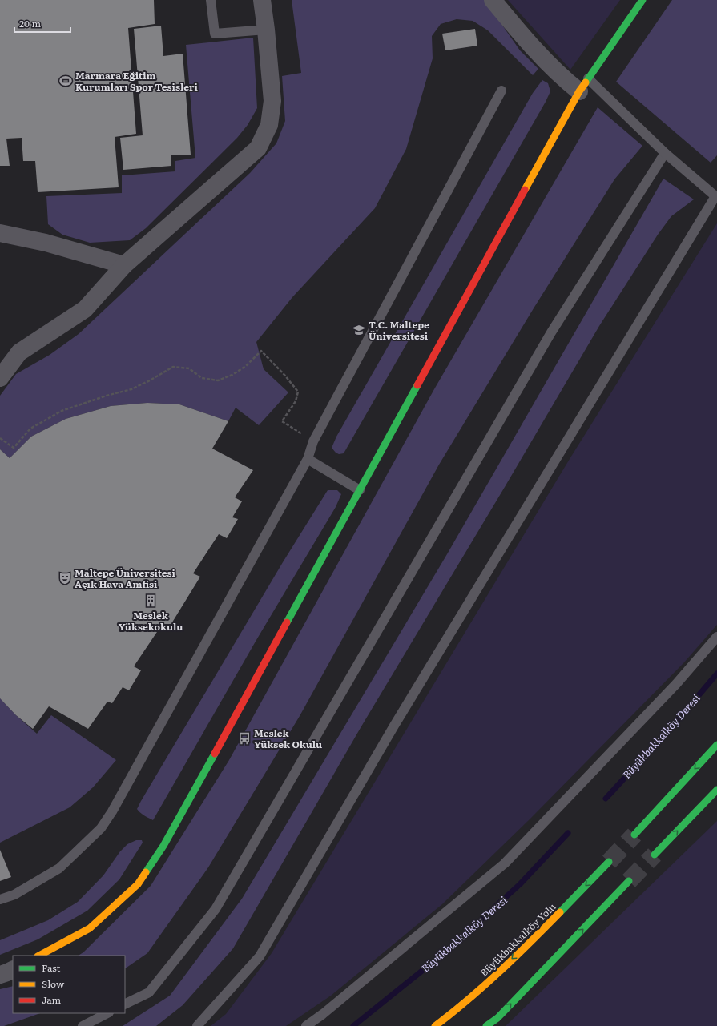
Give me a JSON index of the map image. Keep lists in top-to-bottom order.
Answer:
{
  "streets": {
    "main road": ["Büyükbakkalköy Yolu"]
  },
  "water": ["Büyükbakkalköy Deresi"],
  "places": {
    "sports": ["Marmara Eğitim Kurumları Spor Tesisleri"],
    "school or university": ["T.C. Maltepe Üniversitesi"],
    "theatre": ["Maltepe Üniversitesi Açık Hava Amfisi"],
    "building": ["Meslek Yüksekokulu"],
    "bus stop": ["Meslek Yüksek Okulu"]
  },
  "legend": ["Fast", "Slow", "Jam"],
  "scale_bar": "20 m"
}
